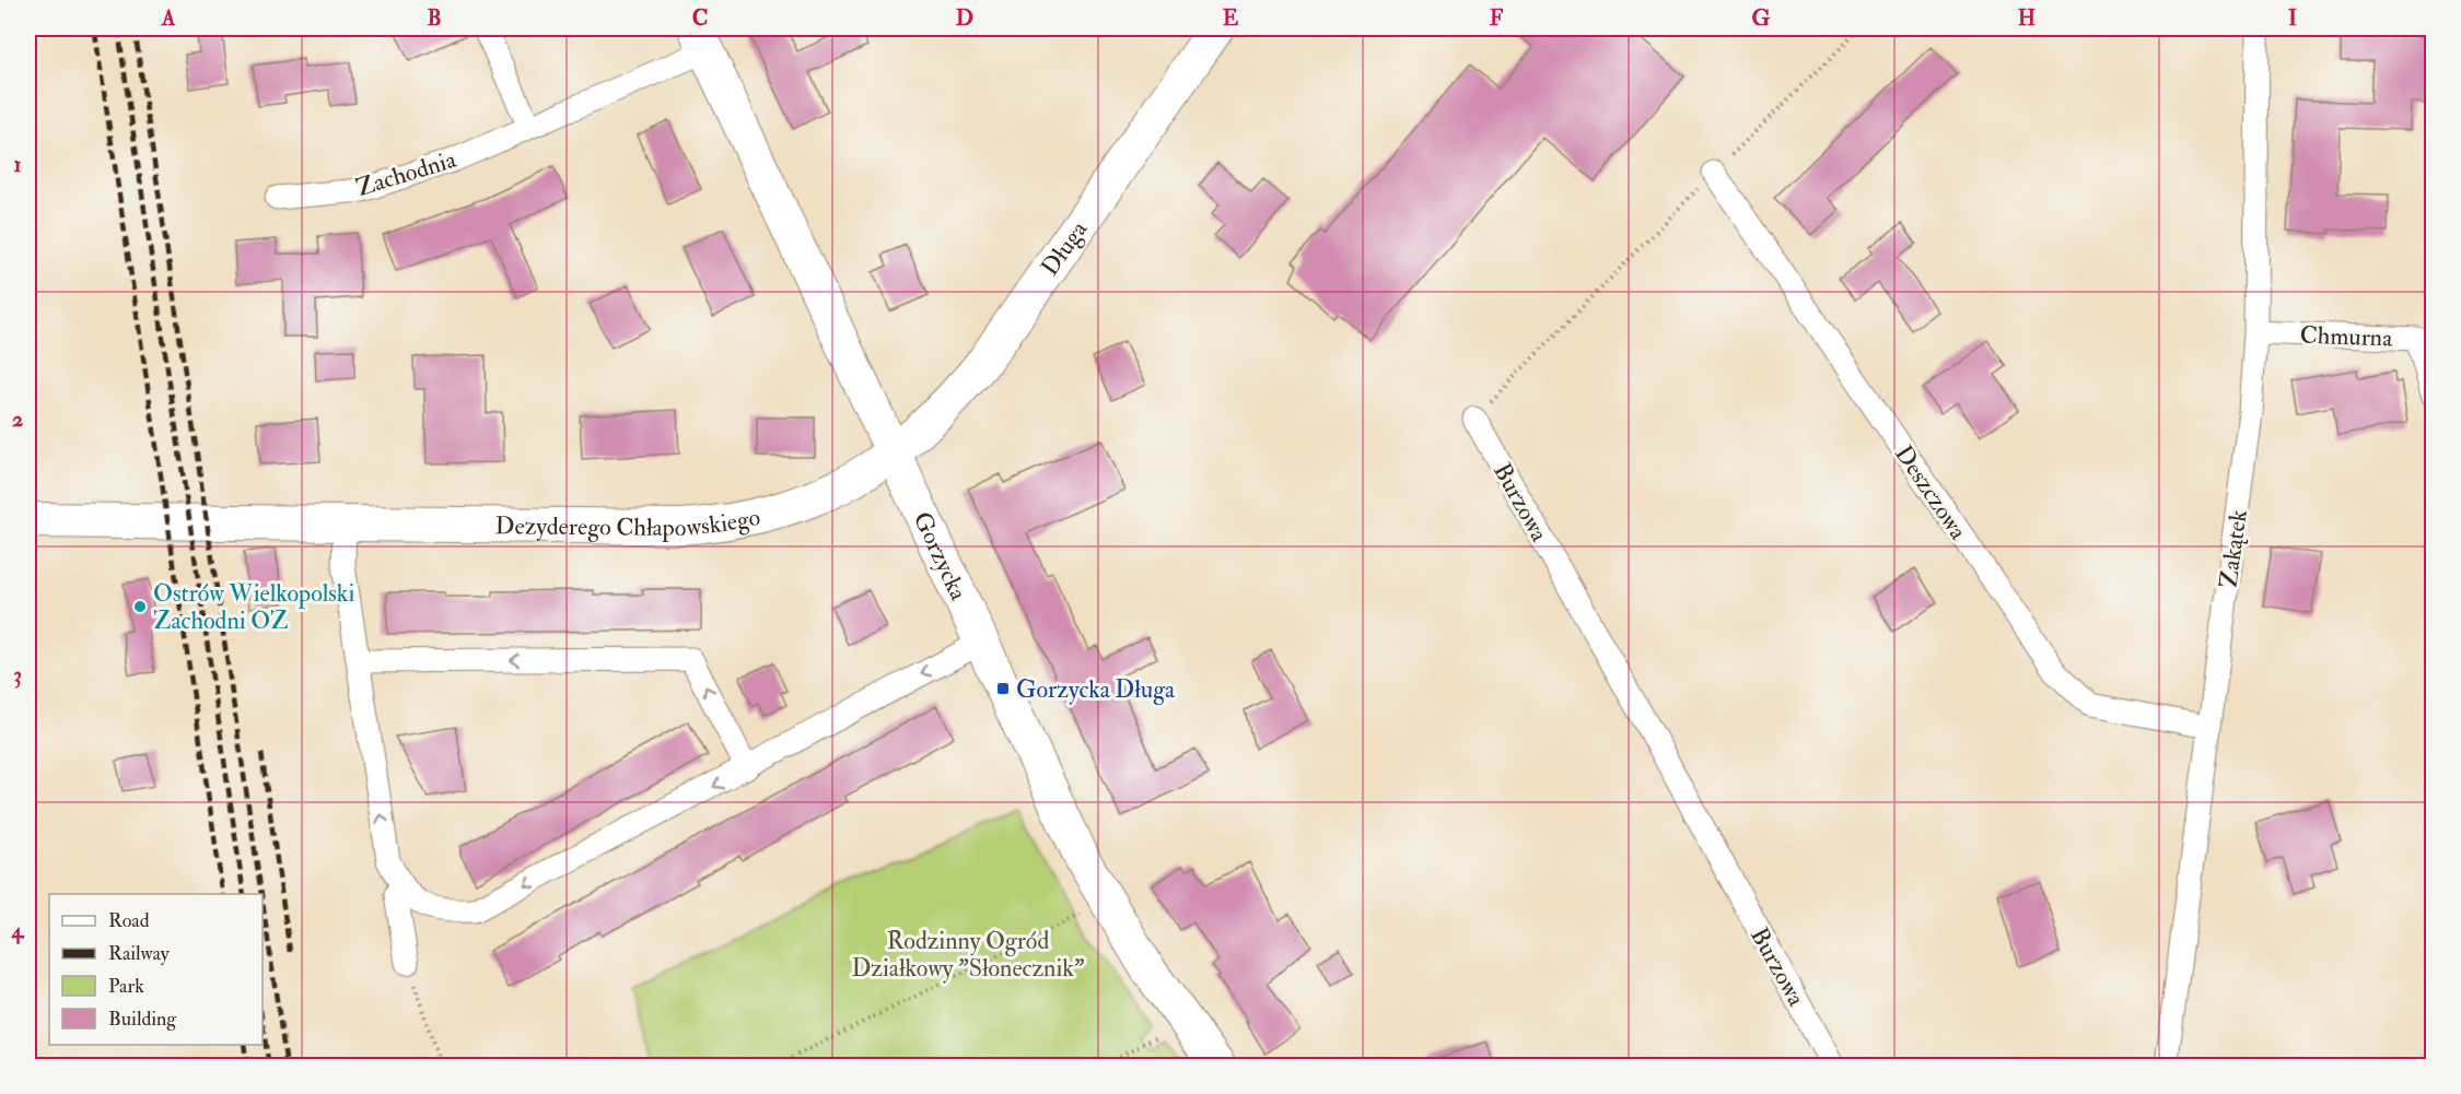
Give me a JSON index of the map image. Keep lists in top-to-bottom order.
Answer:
{
  "streets": {
    "street": [
      "Zachodnia",
      "Długa",
      "Chmurna",
      "Deszczowa",
      "Burzowa",
      "Dezyderego Chłapowskiego",
      "Zakątek",
      "Gorzycka"
    ]
  },
  "crossings": [
    ["Zachodnia", "Gorzycka"],
    ["Długa", "Dezyderego Chłapowskiego"],
    ["Długa", "Gorzycka"],
    ["Chmurna", "Zakątek"],
    ["Deszczowa", "Zakątek"],
    ["Dezyderego Chłapowskiego", "Gorzycka"]
  ],
  "parks": ["Rodzinny Ogród Działkowy \"Słonecznik\""],
  "places": {
    "other": ["Ostrów Wielkopolski Zachodni OZ"],
    "transit": ["Gorzycka Długa"]
  },
  "legend": [
    "Road",
    "Railway",
    "Park",
    "Building"
  ],
  "grid": {
    "columns": [
      "A",
      "B",
      "C",
      "D",
      "E",
      "F",
      "G",
      "H",
      "I"
    ],
    "rows": [
      "1",
      "2",
      "3",
      "4"
    ]
  }
}
